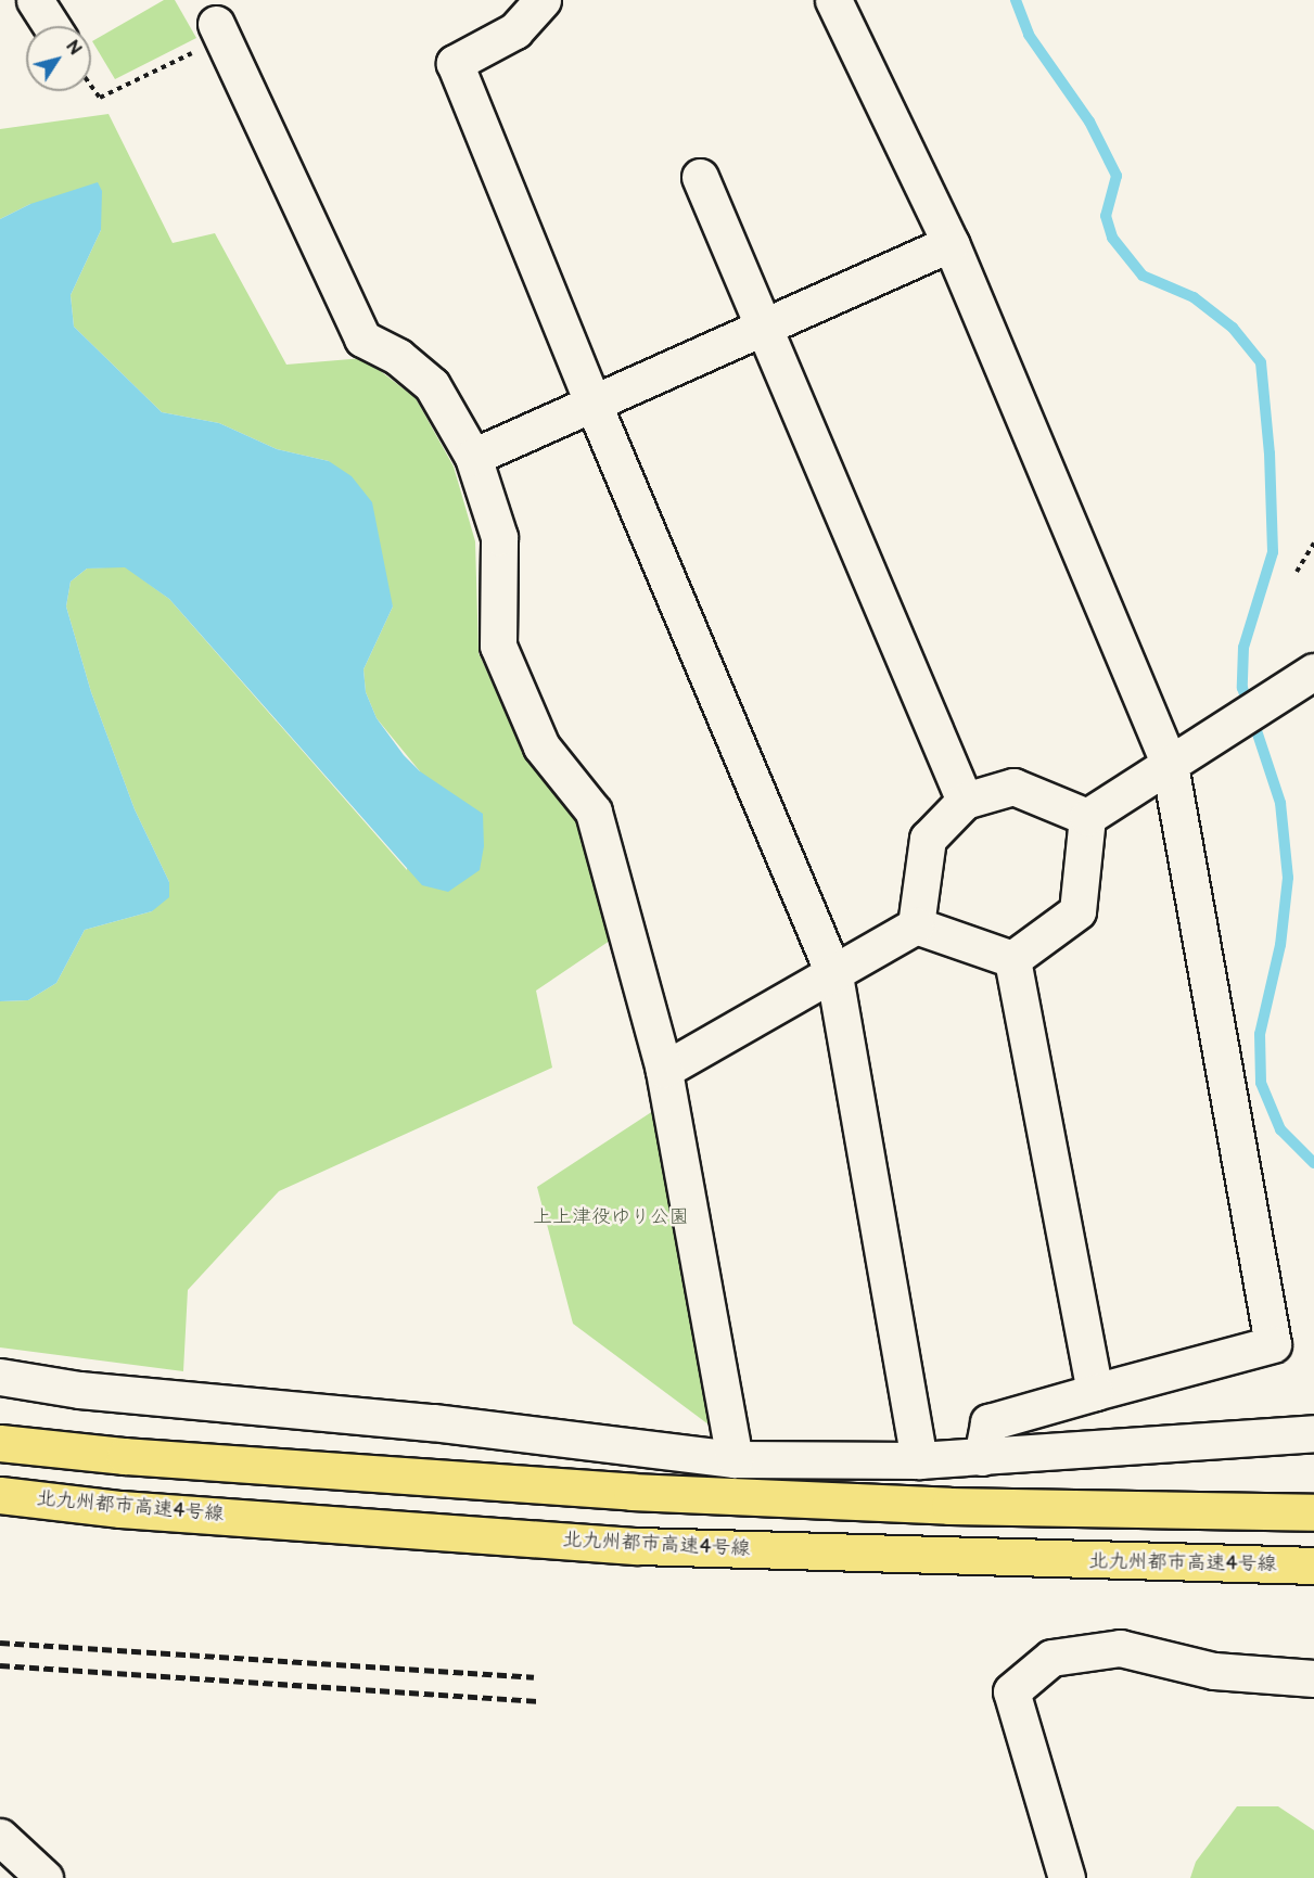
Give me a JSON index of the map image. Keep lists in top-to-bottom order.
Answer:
{
  "streets": {
    "highway": ["北九州都市高速4号線"]
  },
  "parks": ["上上津役ゆり公園"],
  "north": "top right"
}
